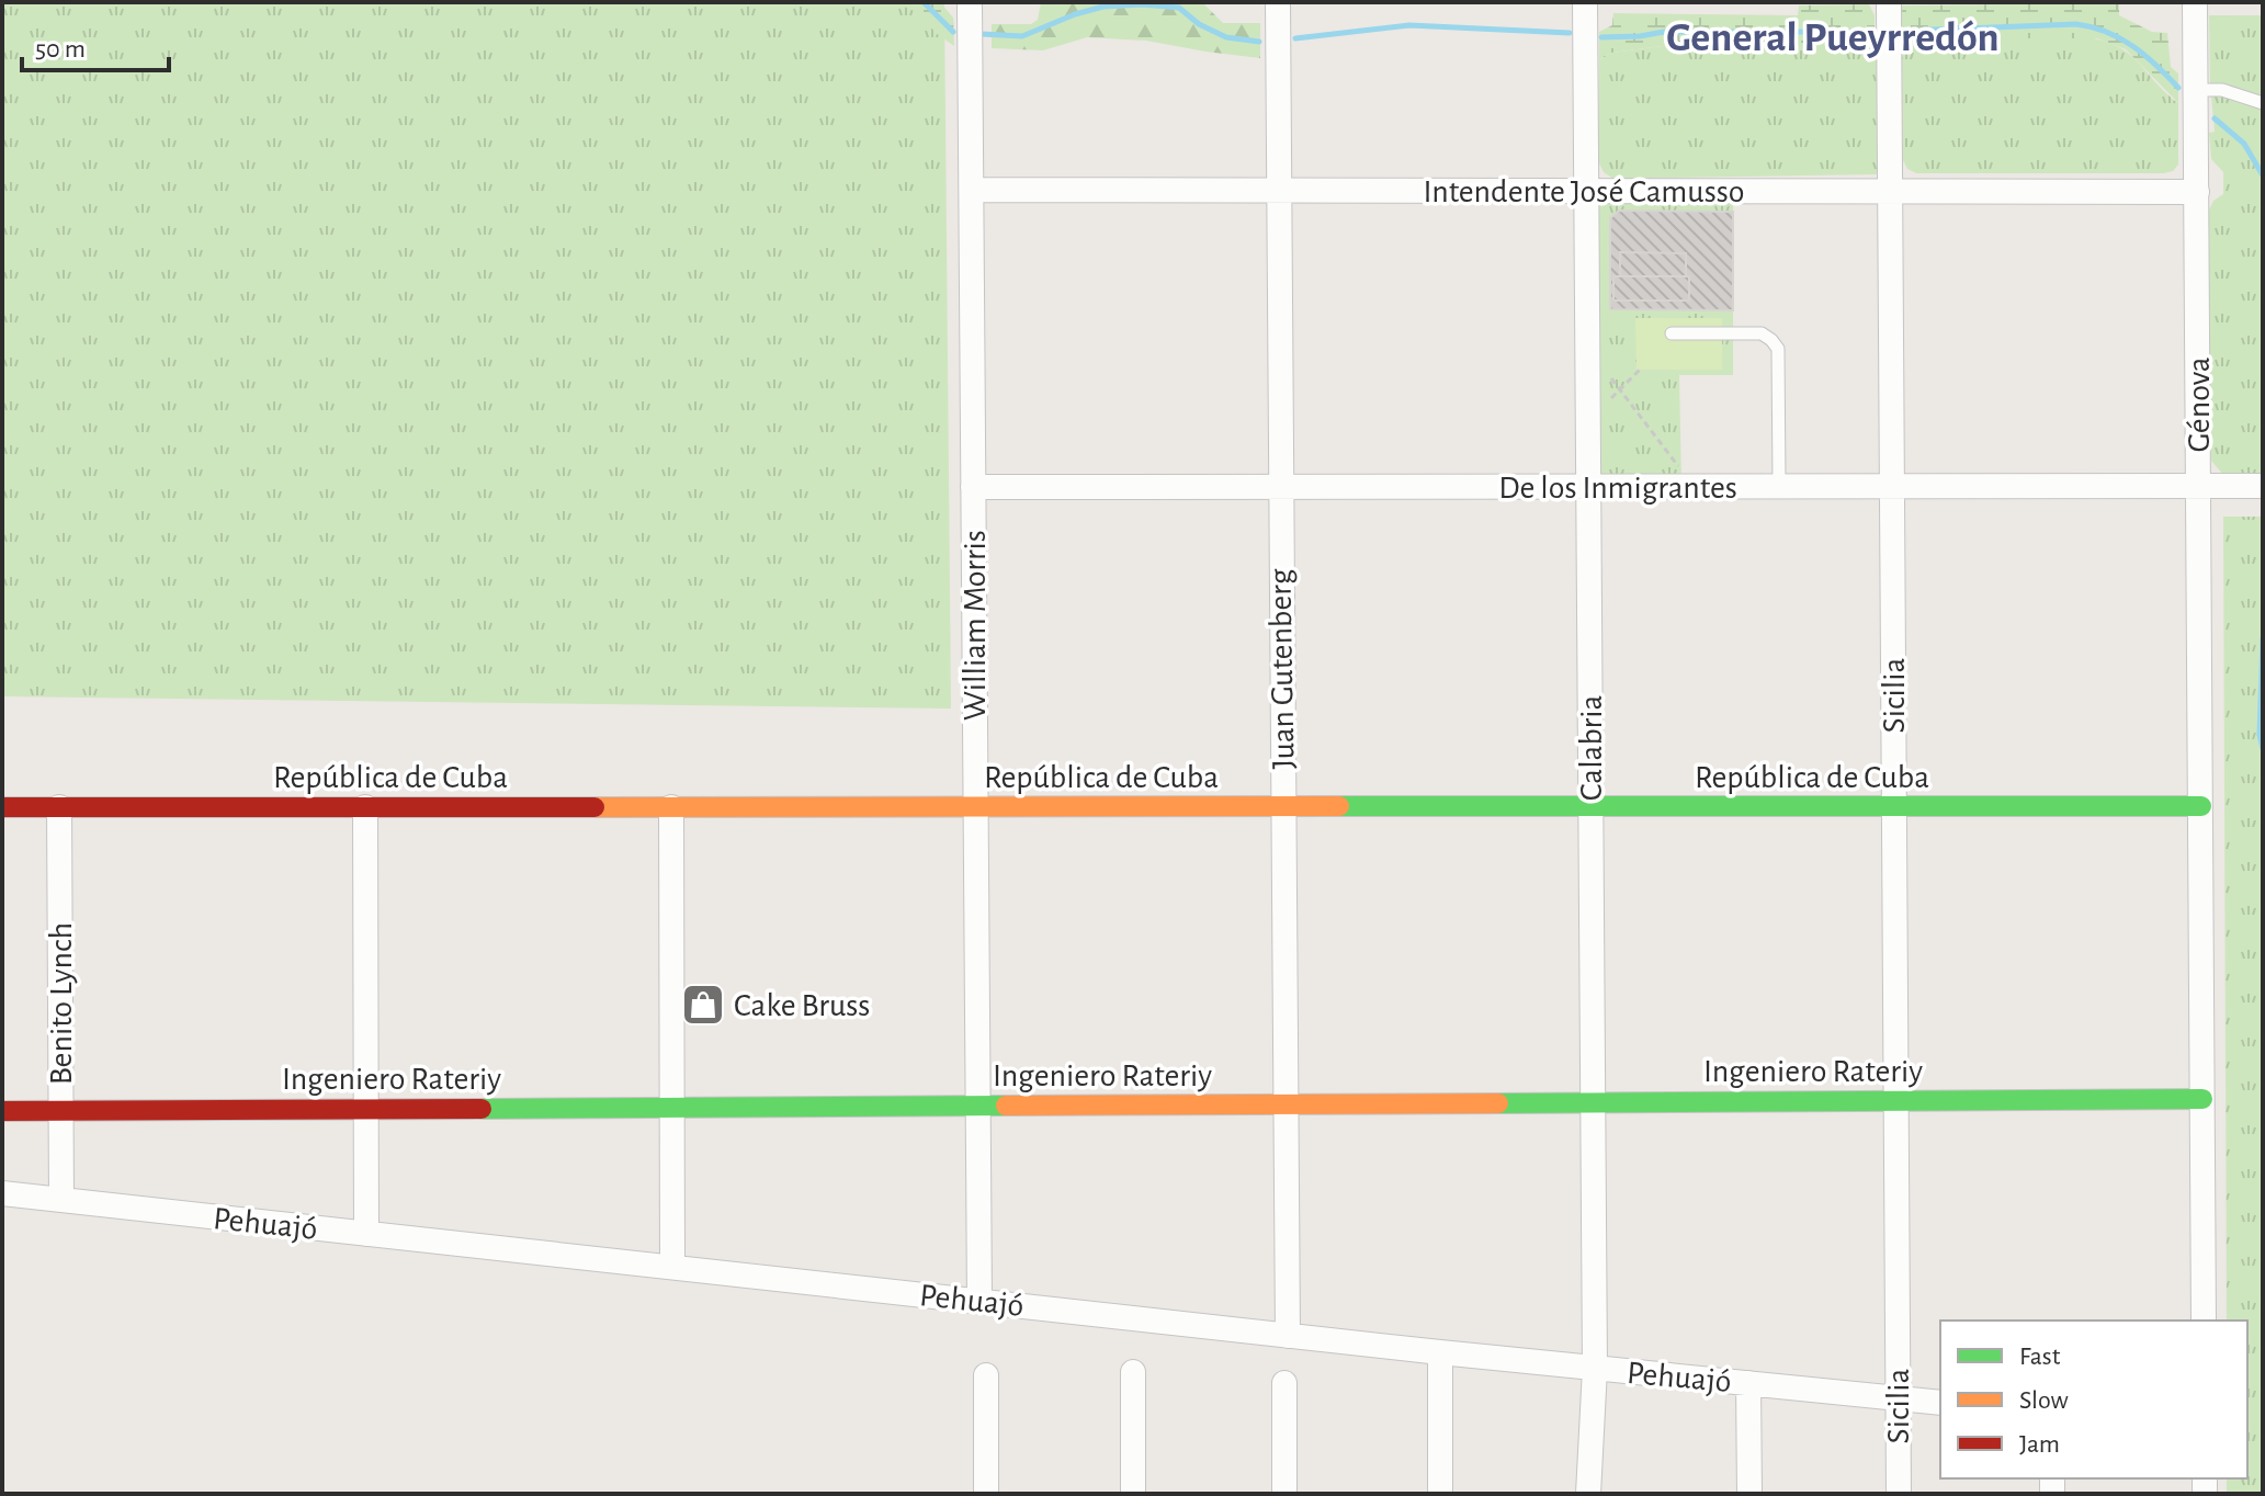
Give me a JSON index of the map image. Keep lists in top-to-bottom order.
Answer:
{
  "streets": {
    "street": [
      "Intendente José Camusso",
      "Génova",
      "De los Inmigrantes",
      "William Morris",
      "Juan Gutenberg",
      "Sicilia",
      "Calabria",
      "República de Cuba",
      "Benito Lynch",
      "Ingeniero Rateriy",
      "Pehuajó"
    ]
  },
  "crossings": [
    ["Intendente José Camusso", "Génova"],
    ["Intendente José Camusso", "William Morris"],
    ["Intendente José Camusso", "Juan Gutenberg"],
    ["Intendente José Camusso", "Sicilia"],
    ["Intendente José Camusso", "Calabria"],
    ["Génova", "De los Inmigrantes"],
    ["Génova", "República de Cuba"],
    ["Génova", "Ingeniero Rateriy"],
    ["De los Inmigrantes", "William Morris"],
    ["De los Inmigrantes", "Juan Gutenberg"],
    ["De los Inmigrantes", "Sicilia"],
    ["De los Inmigrantes", "Calabria"],
    ["William Morris", "República de Cuba"],
    ["William Morris", "Ingeniero Rateriy"],
    ["William Morris", "Pehuajó"],
    ["Juan Gutenberg", "República de Cuba"],
    ["Juan Gutenberg", "Ingeniero Rateriy"],
    ["Juan Gutenberg", "Pehuajó"],
    ["Sicilia", "República de Cuba"],
    ["Sicilia", "Ingeniero Rateriy"],
    ["Sicilia", "Pehuajó"],
    ["Calabria", "República de Cuba"],
    ["Calabria", "Ingeniero Rateriy"],
    ["Calabria", "Pehuajó"],
    ["República de Cuba", "Benito Lynch"],
    ["Benito Lynch", "Ingeniero Rateriy"],
    ["Benito Lynch", "Pehuajó"]
  ],
  "districts": ["General Pueyrredón"],
  "places": {
    "shop": ["Cake Bruss"]
  },
  "legend": ["Fast", "Slow", "Jam"],
  "scale_bar": "50 m"
}
